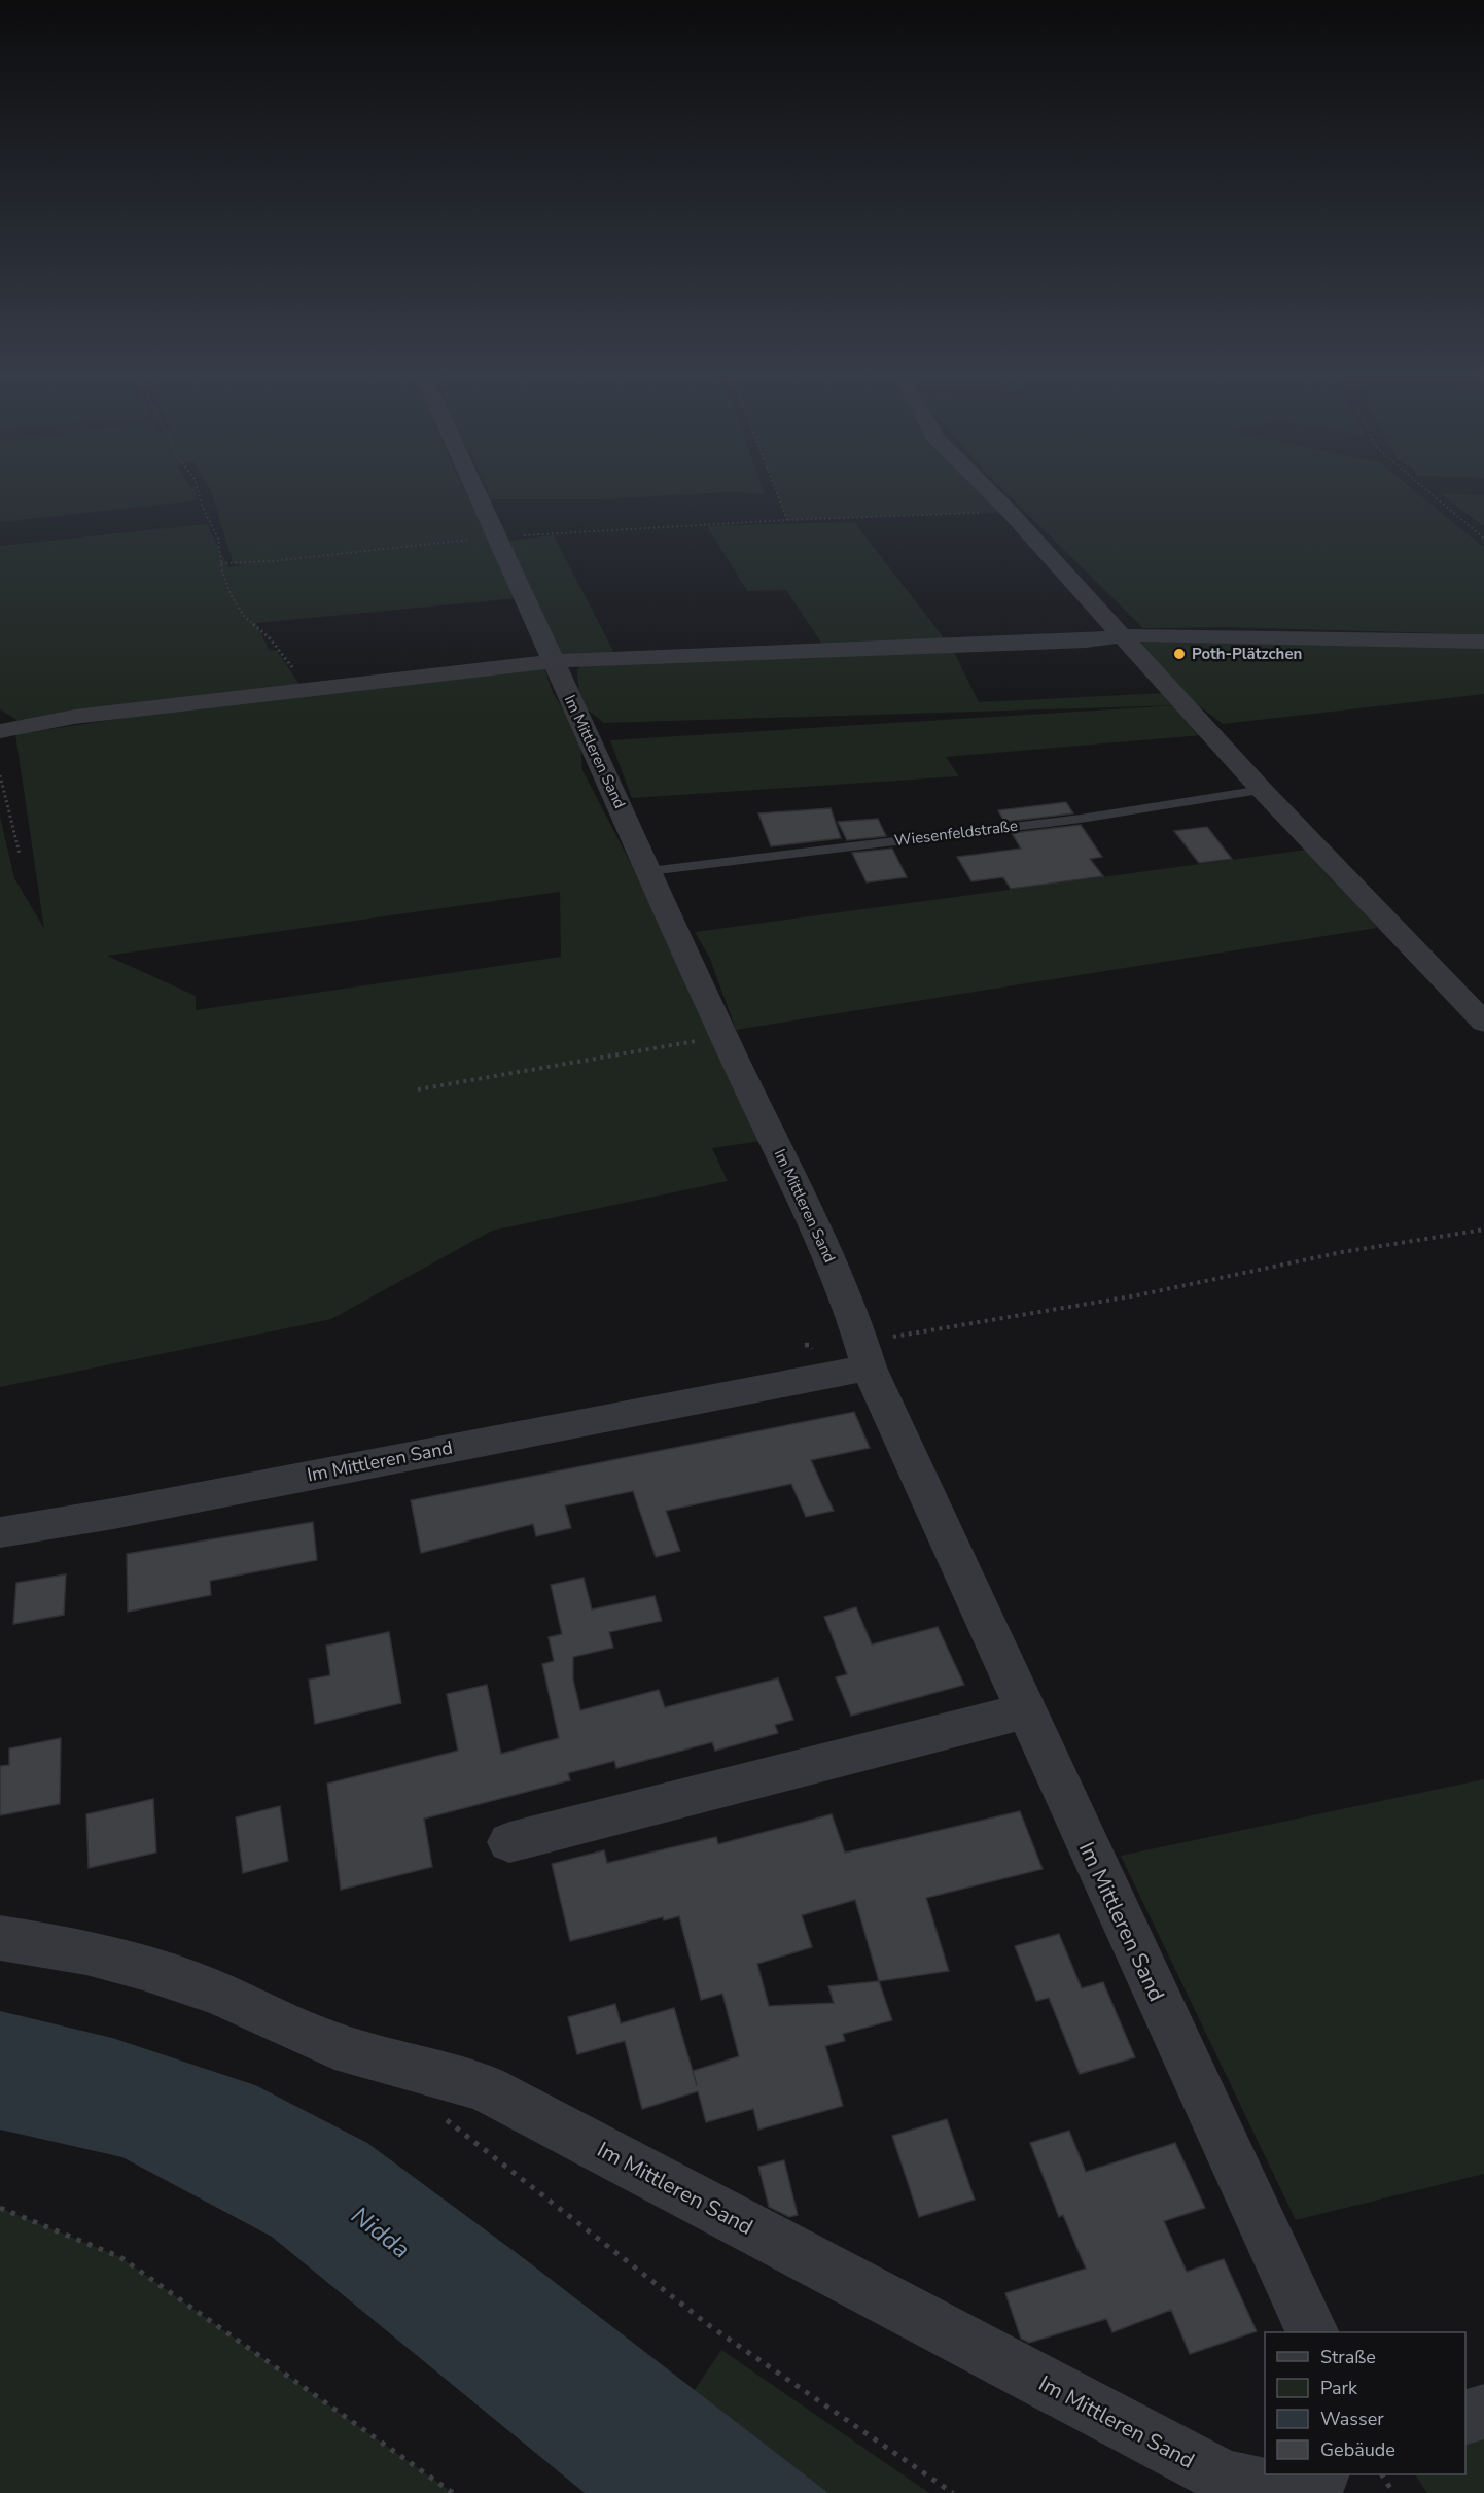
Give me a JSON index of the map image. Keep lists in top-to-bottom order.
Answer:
{
  "streets": {
    "street": ["Im Mittleren Sand"],
    "lane": ["Wiesenfeldstraße"]
  },
  "crossings": [
    ["Im Mittleren Sand", "Wiesenfeldstraße"]
  ],
  "water": ["Nidda"],
  "places": ["Poth-Plätzchen"],
  "legend": [
    "Straße",
    "Park",
    "Wasser",
    "Gebäude"
  ]
}
